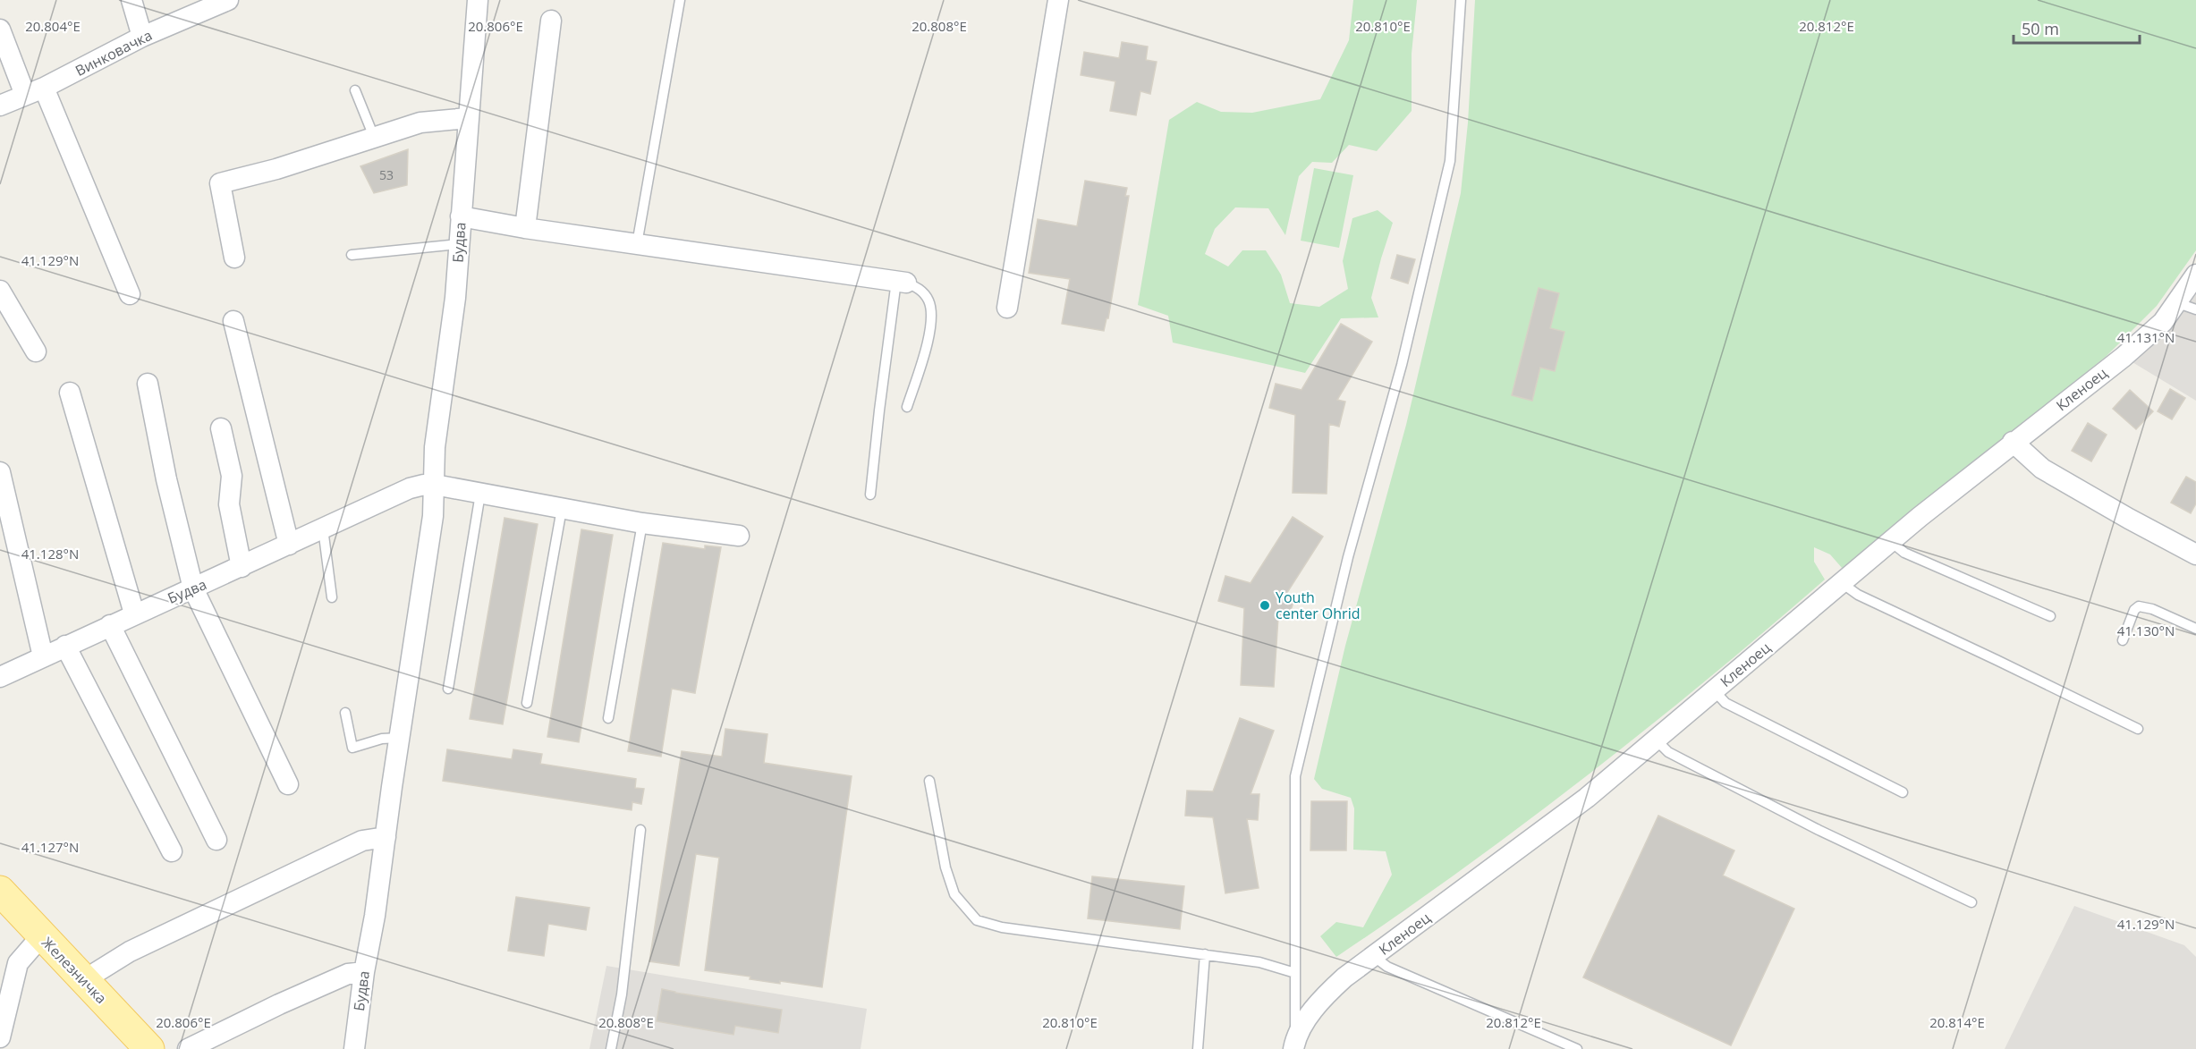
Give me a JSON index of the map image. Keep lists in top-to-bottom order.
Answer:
{
  "streets": {
    "main road": ["Железничка"],
    "street": ["Винковачка", "Будва", "Кленоец"]
  },
  "places": ["Youth center Ohrid"],
  "house_numbers": ["53"],
  "scale_bar": "50 m",
  "coordinates": [
    "20.804°E",
    "20.806°E",
    "20.808°E",
    "20.810°E",
    "20.812°E",
    "41.129°N",
    "41.131°N",
    "41.128°N",
    "41.130°N",
    "41.127°N",
    "20.814°E"
  ]
}
